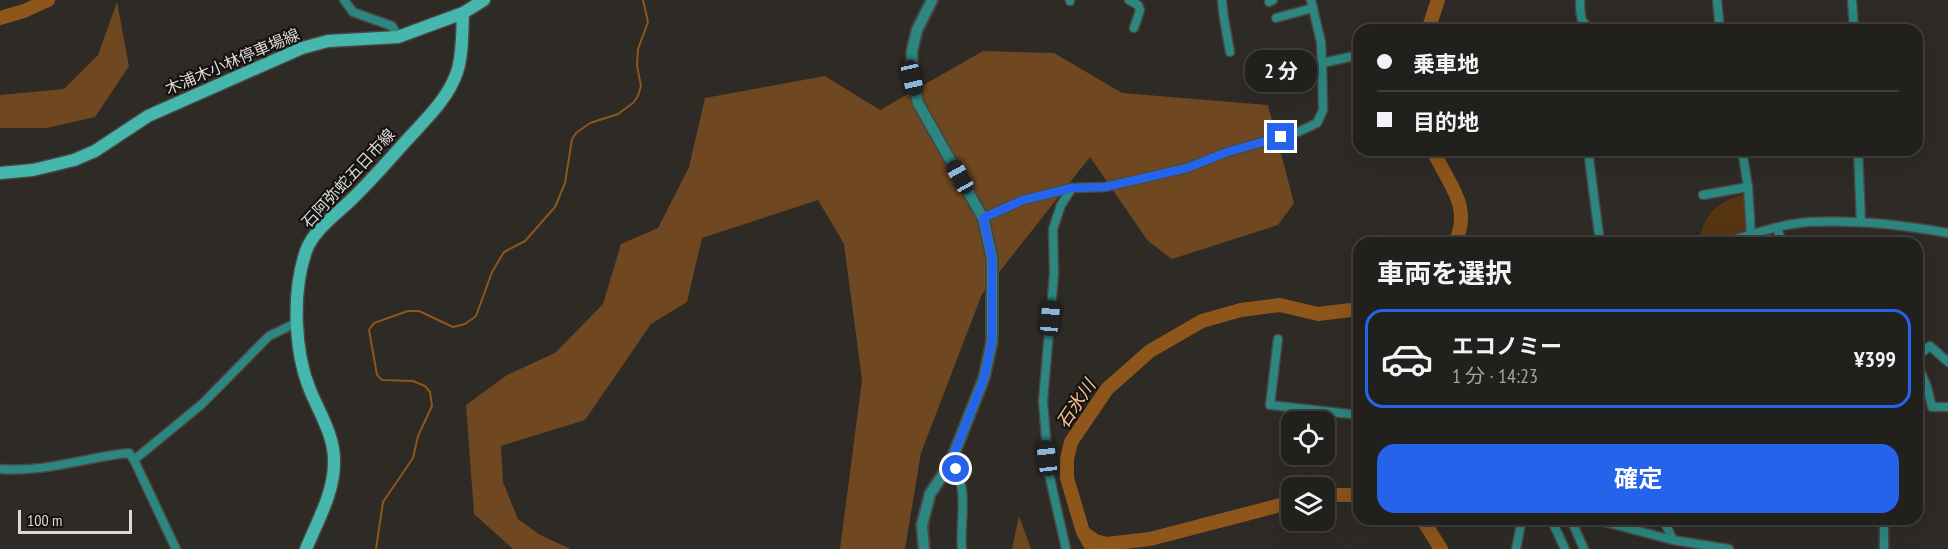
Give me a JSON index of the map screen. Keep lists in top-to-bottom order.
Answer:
{
  "streets": {
    "main road": ["木浦木小林停車場線", "石阿弥蛇五日市線"]
  },
  "crossings": [
    ["木浦木小林停車場線", "石阿弥蛇五日市線"]
  ],
  "water": ["石氷川"],
  "scale_bar": "100 m",
  "page": {
    "banner": ["乗車地", "目的地"],
    "bubble": "2 分",
    "heading": "車両を選択",
    "list": [
      {
        "name": "エコノミー",
        "note": "1 分 · 14:23",
        "value": "¥399"
      }
    ],
    "buttons": "確定",
    "scale": "100 m"
  }
}
